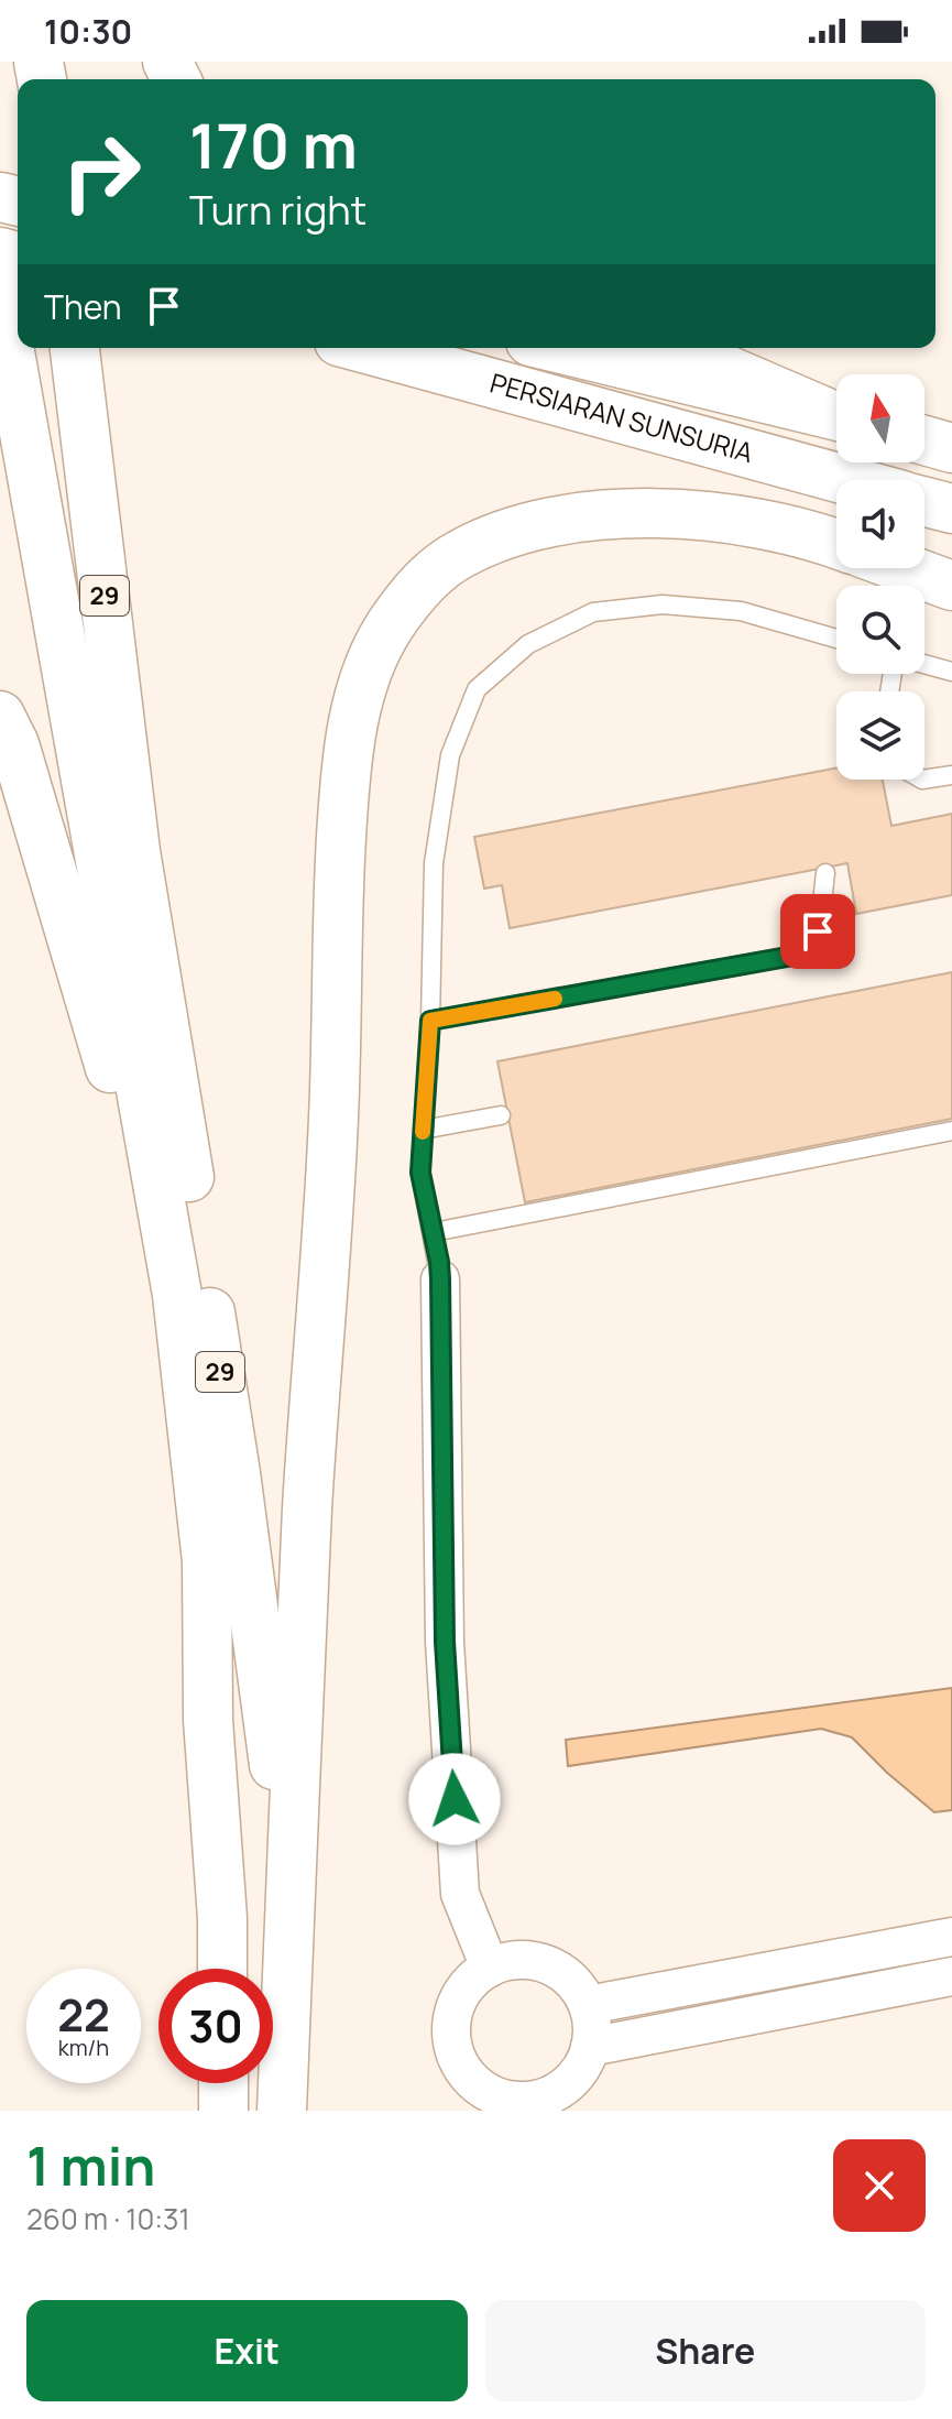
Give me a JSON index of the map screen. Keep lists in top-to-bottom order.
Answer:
{
  "streets": {
    "main road": ["PERSIARAN SUNSURIA", "29"]
  },
  "north": "top",
  "page": {
    "status": "10:30",
    "turn": ["170 m", "Turn right"],
    "then": "Then",
    "speed": "22 km/h",
    "limit": "30",
    "heading": ["1 min", "260 m · 10:31"],
    "buttons": ["Exit", "Share"]
  }
}
